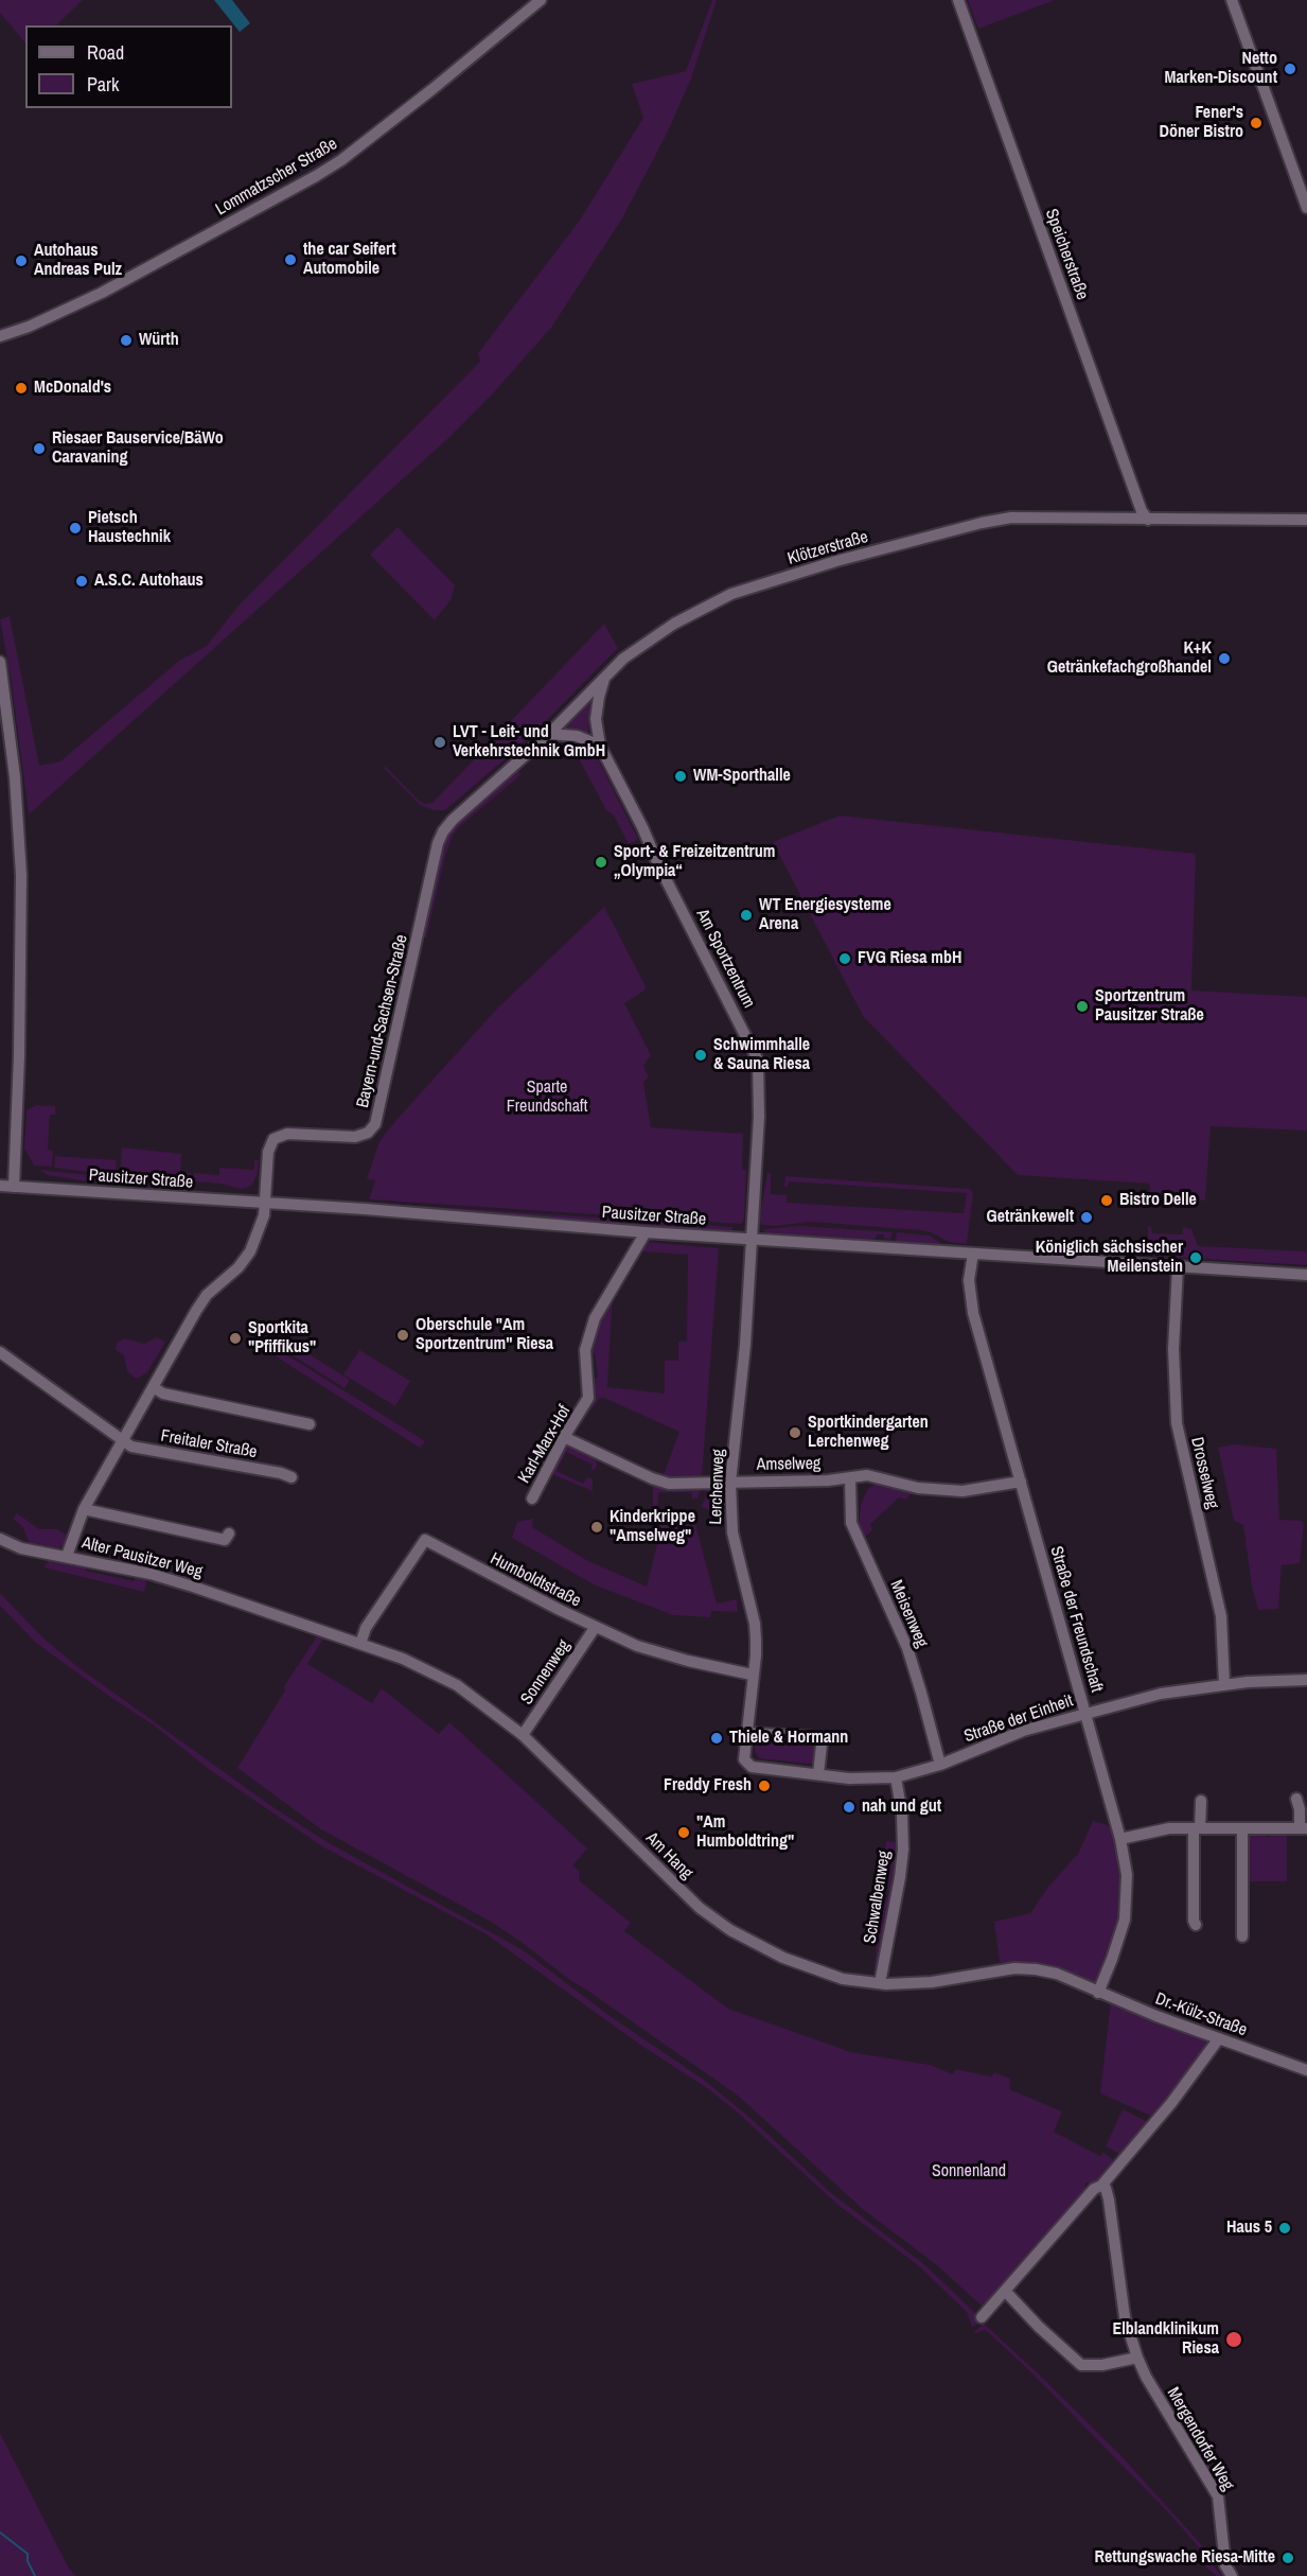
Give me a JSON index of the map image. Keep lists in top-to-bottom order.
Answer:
{
  "streets": {
    "street": [
      "Lommatzscher Straße",
      "Speicherstraße",
      "Klötzerstraße",
      "Am Sportzentrum",
      "Bayern-und-Sachsen-Straße",
      "Pausitzer Straße",
      "Freitaler Straße",
      "Karl-Marx-Hof",
      "Amselweg",
      "Drosselweg",
      "Lerchenweg",
      "Alter Pausitzer Weg",
      "Humboldtstraße",
      "Meisenweg",
      "Straße der Freundschaft",
      "Sonnenweg",
      "Straße der Einheit",
      "Am Hang",
      "Schwalbenweg",
      "Dr.-Külz-Straße",
      "Mergendorfer Weg"
    ]
  },
  "crossings": [
    ["Speicherstraße", "Klötzerstraße"],
    ["Klötzerstraße", "Am Sportzentrum"],
    ["Klötzerstraße", "Bayern-und-Sachsen-Straße"],
    ["Am Sportzentrum", "Pausitzer Straße"],
    ["Am Sportzentrum", "Lerchenweg"],
    ["Bayern-und-Sachsen-Straße", "Pausitzer Straße"],
    ["Pausitzer Straße", "Karl-Marx-Hof"],
    ["Pausitzer Straße", "Drosselweg"],
    ["Pausitzer Straße", "Lerchenweg"],
    ["Pausitzer Straße", "Straße der Freundschaft"],
    ["Karl-Marx-Hof", "Amselweg"],
    ["Amselweg", "Lerchenweg"],
    ["Amselweg", "Meisenweg"],
    ["Amselweg", "Straße der Freundschaft"],
    ["Drosselweg", "Straße der Einheit"],
    ["Lerchenweg", "Humboldtstraße"],
    ["Lerchenweg", "Straße der Einheit"],
    ["Alter Pausitzer Weg", "Am Hang"],
    ["Humboldtstraße", "Sonnenweg"],
    ["Humboldtstraße", "Am Hang"],
    ["Meisenweg", "Straße der Einheit"],
    ["Straße der Freundschaft", "Straße der Einheit"],
    ["Straße der Freundschaft", "Dr.-Külz-Straße"],
    ["Sonnenweg", "Am Hang"],
    ["Straße der Einheit", "Schwalbenweg"],
    ["Am Hang", "Schwalbenweg"],
    ["Am Hang", "Dr.-Külz-Straße"]
  ],
  "parks": ["Sparte Freundschaft", "Sonnenland"],
  "places": [
    "Netto Marken-Discount",
    "Fener's Döner Bistro",
    "the car Seifert Automobile",
    "Autohaus Andreas Pulz",
    "Würth",
    "McDonald's",
    "Riesaer Bauservice/BäWo Caravaning",
    "Pietsch Haustechnik",
    "A.S.C. Autohaus",
    "K+K Getränkefachgroßhandel",
    "LVT - Leit- und Verkehrstechnik GmbH",
    "WM-Sporthalle",
    "Sport- & Freizeitzentrum „Olympia“",
    "WT Energiesysteme Arena",
    "FVG Riesa mbH",
    "Sportzentrum Pausitzer Straße",
    "Schwimmhalle & Sauna Riesa",
    "Bistro Delle",
    "Getränkewelt",
    "Königlich sächsischer Meilenstein",
    "Oberschule \"Am Sportzentrum\" Riesa",
    "Sportkita \"Pfiffikus\"",
    "Sportkindergarten Lerchenweg",
    "Kinderkrippe \"Amselweg\"",
    "Thiele & Hormann",
    "Freddy Fresh",
    "nah und gut",
    "\"Am Humboldtring\"",
    "Haus 5",
    "Elblandklinikum Riesa",
    "Rettungswache Riesa-Mitte"
  ],
  "legend": ["Road", "Park"]
}
